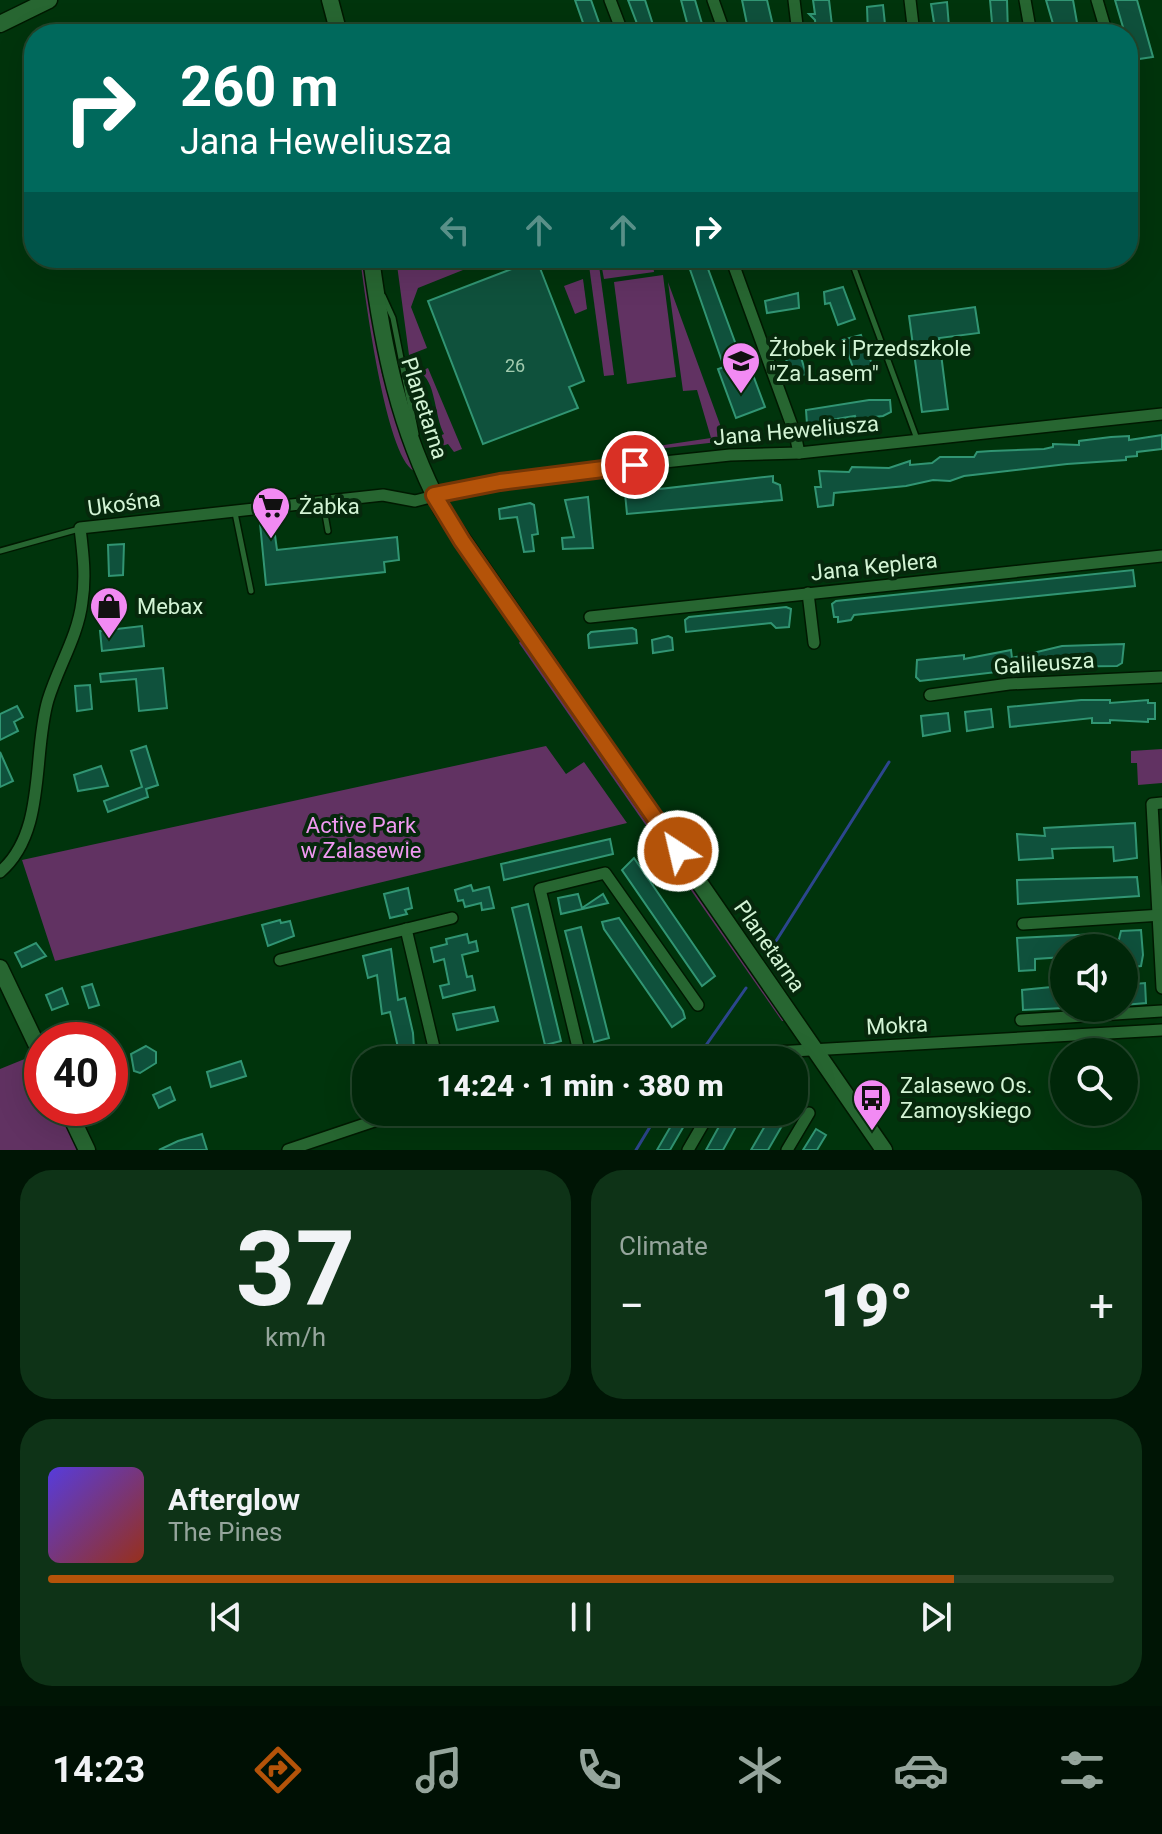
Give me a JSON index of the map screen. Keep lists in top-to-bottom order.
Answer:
{
  "streets": {
    "street": [
      "Planetarna",
      "Jana Heweliusza",
      "Ukośna",
      "Jana Keplera",
      "Galileusza",
      "Mokra"
    ]
  },
  "crossings": [
    ["Planetarna", "Jana Heweliusza"],
    ["Planetarna", "Ukośna"],
    ["Planetarna", "Mokra"],
    ["Jana Heweliusza", "Ukośna"]
  ],
  "parks": ["Active Park w Zalasewie"],
  "places": {
    "school or university": ["Żłobek i Przedszkole \"Za Lasem\""],
    "supermarket": ["Żabka"],
    "shop": ["Mebax"],
    "bus stop": ["Zalasewo Os. Zamoyskiego"]
  },
  "house_numbers": ["26"],
  "page": {
    "turn": ["260 m", "Jana Heweliusza"],
    "limit": "40",
    "trip": "14:24 · 1 min · 380 m",
    "tile": [
      ["37", "km/h"],
      "Climate"
    ],
    "heat": ["−", "19°", "+"],
    "song": ["Afterglow", "The Pines"],
    "tabs": "14:23"
  }
}
